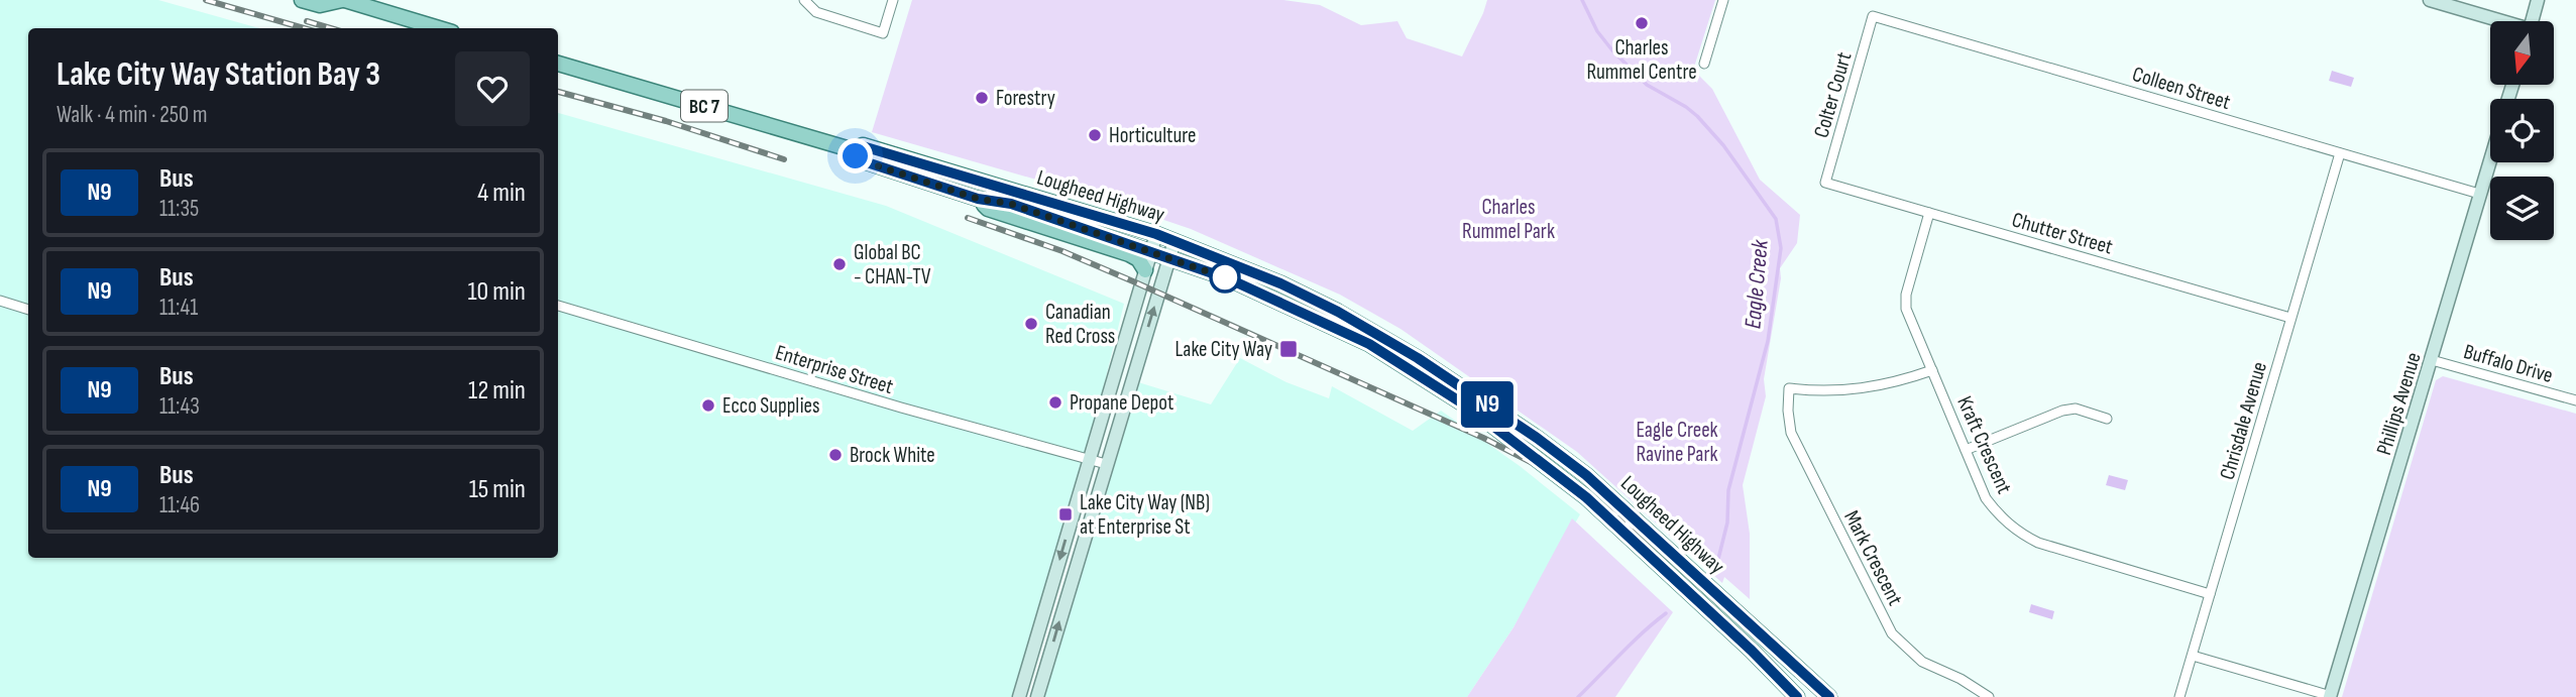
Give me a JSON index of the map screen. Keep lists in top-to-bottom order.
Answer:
{
  "streets": {
    "main road": ["BC 7", "Lougheed Highway"],
    "street": [
      "Colleen Street",
      "Colter Court",
      "Chutter Street",
      "Buffalo Drive",
      "Enterprise Street",
      "Phillips Avenue",
      "Chrisdale Avenue",
      "Kraft Crescent",
      "Mark Crescent"
    ]
  },
  "crossings": [
    ["Colleen Street", "Colter Court"],
    ["Colleen Street", "Phillips Avenue"],
    ["Colleen Street", "Chrisdale Avenue"],
    ["Colter Court", "Chutter Street"],
    ["Chutter Street", "Chrisdale Avenue"],
    ["Chutter Street", "Kraft Crescent"],
    ["Buffalo Drive", "Phillips Avenue"],
    ["Chrisdale Avenue", "Kraft Crescent"],
    ["Kraft Crescent", "Mark Crescent"]
  ],
  "water": ["Eagle Creek"],
  "parks": ["Charles Rummel Park", "Eagle Creek Ravine Park"],
  "places": {
    "other": [
      "Charles Rummel Centre",
      "Forestry",
      "Horticulture",
      "Global BC - CHAN-TV",
      "Canadian Red Cross",
      "Propane Depot",
      "Ecco Supplies",
      "Brock White"
    ],
    "transit": ["Lake City Way", "Lake City Way (NB) at Enterprise St"]
  },
  "lines": ["bus line N9"],
  "north": "bottom",
  "page": {
    "on_map": "N9",
    "heading": ["Lake City Way Station Bay 3", "Walk · 4 min · 250 m"],
    "list": [
      {
        "mark": "N9",
        "name": "Bus",
        "note": "11:35",
        "value": "4 min"
      },
      {
        "mark": "N9",
        "name": "Bus",
        "note": "11:41",
        "value": "10 min"
      },
      {
        "mark": "N9",
        "name": "Bus",
        "note": "11:43",
        "value": "12 min"
      },
      {
        "mark": "N9",
        "name": "Bus",
        "note": "11:46",
        "value": "15 min"
      }
    ]
  }
}
